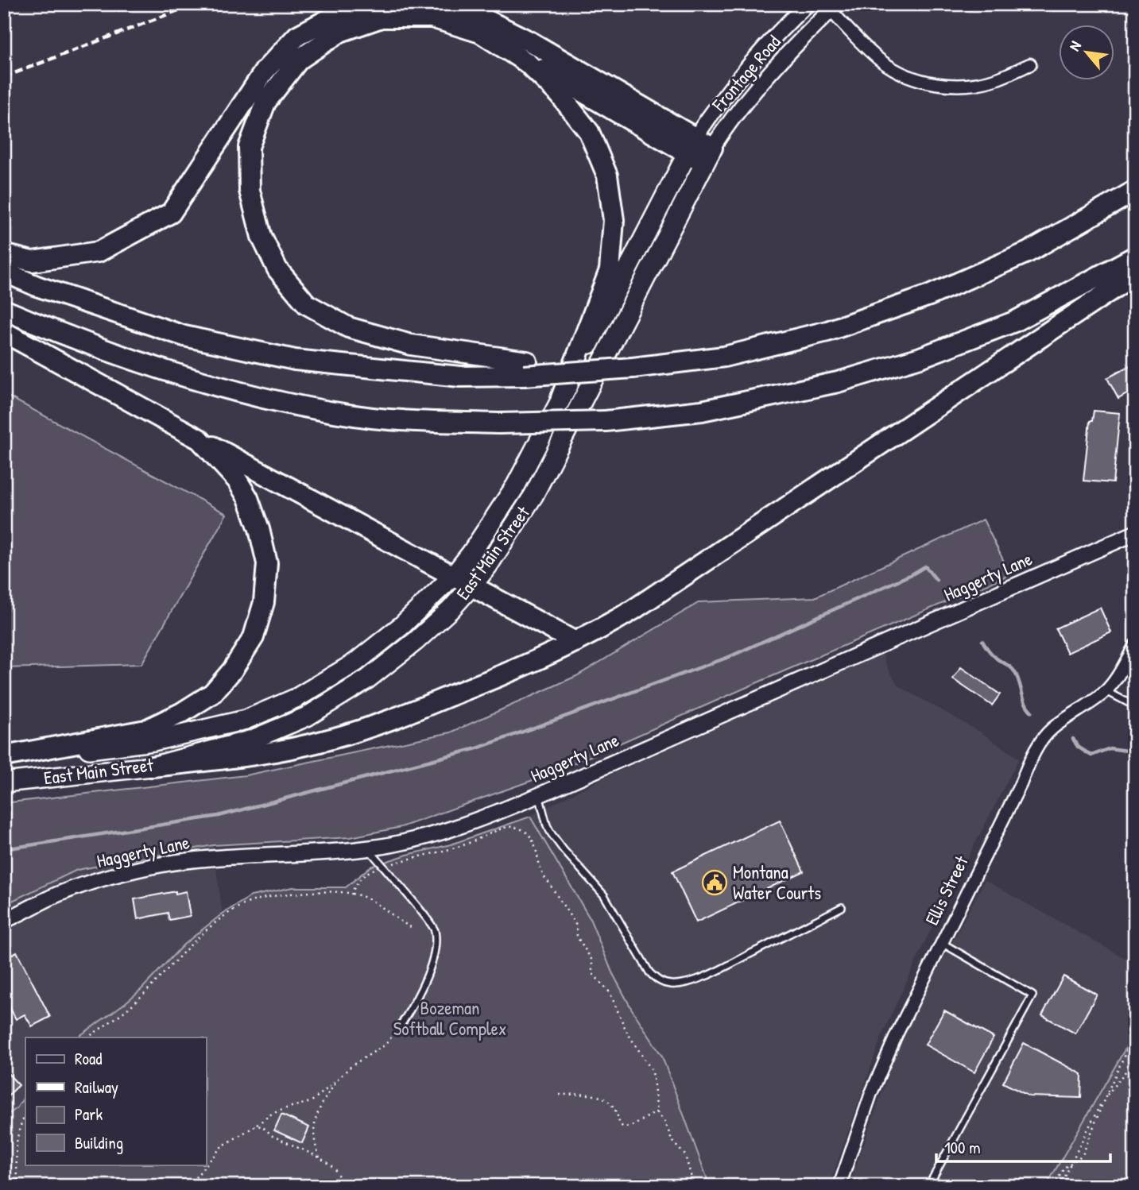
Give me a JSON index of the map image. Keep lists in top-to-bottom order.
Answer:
{
  "streets": {
    "highway": ["East Main Street"],
    "street": ["Frontage Road", "Haggerty Lane", "Ellis Street"]
  },
  "crossings": [
    ["Frontage Road", "East Main Street"]
  ],
  "parks": ["Bozeman Softball Complex"],
  "places": {
    "public building": ["Montana Water Courts"]
  },
  "legend": [
    "Road",
    "Railway",
    "Park",
    "Building"
  ],
  "scale_bar": "100 m",
  "north": "top left"
}
